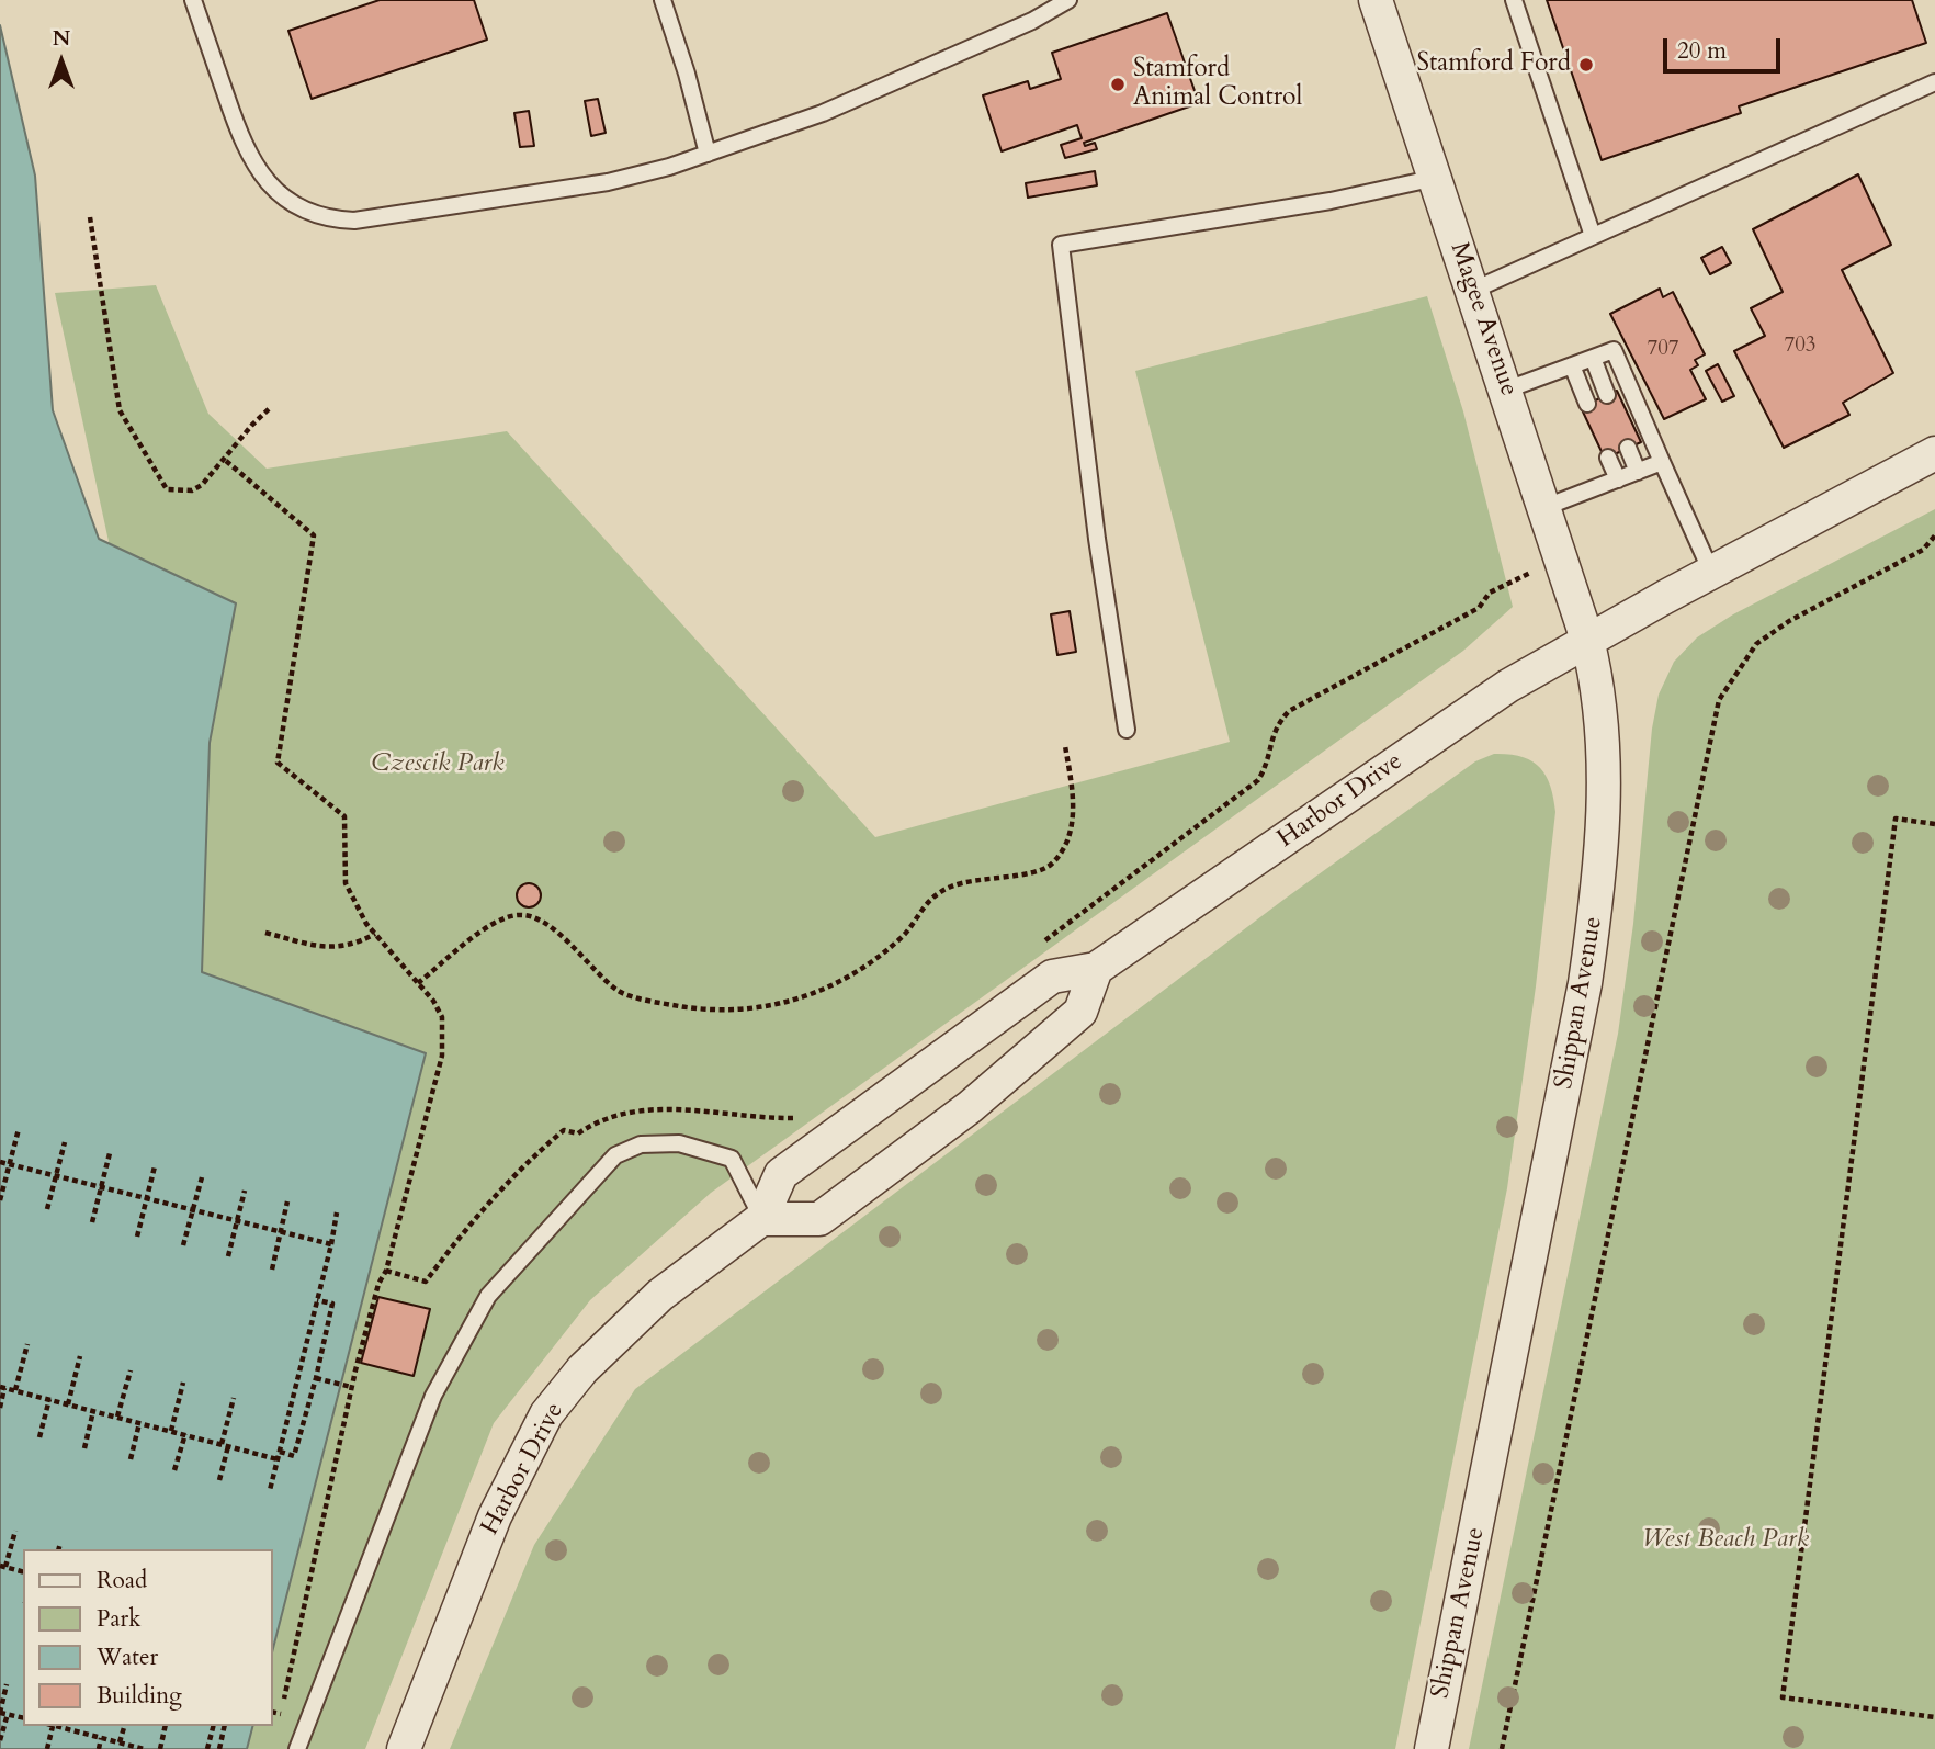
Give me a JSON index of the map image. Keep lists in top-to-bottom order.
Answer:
{
  "streets": {
    "street": ["Magee Avenue", "Harbor Drive", "Shippan Avenue"]
  },
  "crossings": [
    ["Magee Avenue", "Harbor Drive"],
    ["Magee Avenue", "Shippan Avenue"],
    ["Harbor Drive", "Shippan Avenue"]
  ],
  "parks": ["Czescik Park", "West Beach Park"],
  "places": ["Stamford Ford", "Stamford Animal Control"],
  "house_numbers": ["703", "707"],
  "legend": [
    "Road",
    "Park",
    "Water",
    "Building"
  ],
  "scale_bar": "20 m",
  "north": "top"
}
